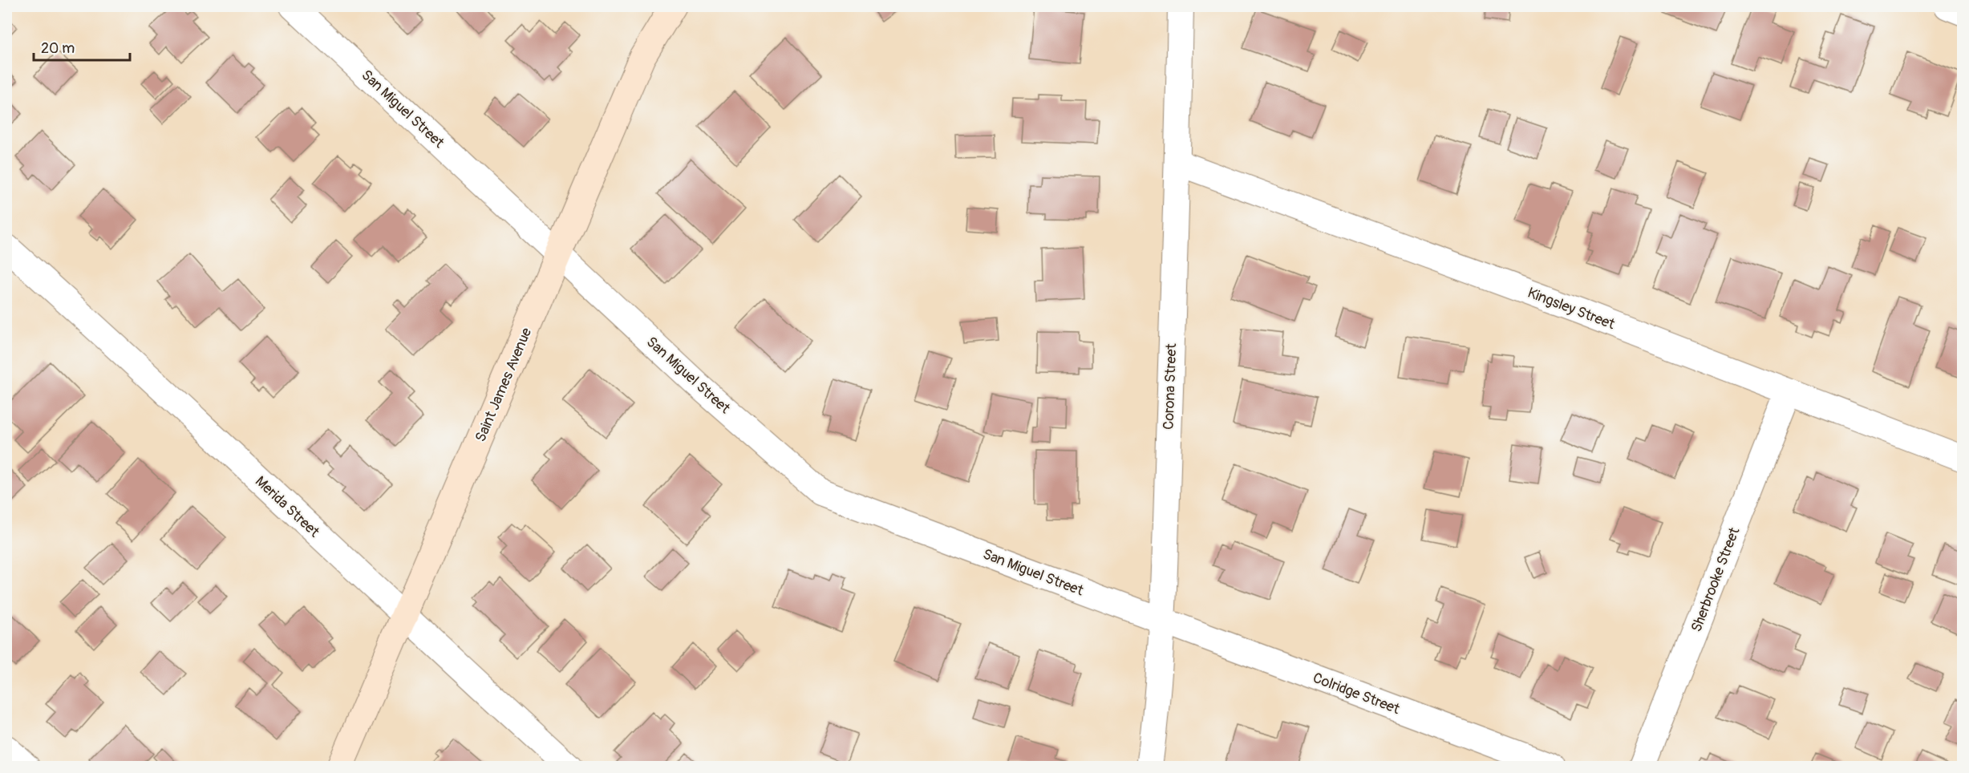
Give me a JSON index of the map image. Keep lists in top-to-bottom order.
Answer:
{
  "streets": {
    "main road": ["Saint James Avenue"],
    "street": [
      "San Miguel Street",
      "Kingsley Street",
      "Corona Street",
      "Merida Street",
      "Sherbrooke Street",
      "Colridge Street"
    ]
  },
  "crossings": [
    ["San Miguel Street", "Saint James Avenue"],
    ["San Miguel Street", "Corona Street"],
    ["San Miguel Street", "Colridge Street"],
    ["Kingsley Street", "Corona Street"],
    ["Kingsley Street", "Sherbrooke Street"],
    ["Saint James Avenue", "Merida Street"],
    ["Corona Street", "Colridge Street"]
  ],
  "scale_bar": "20 m"
}
